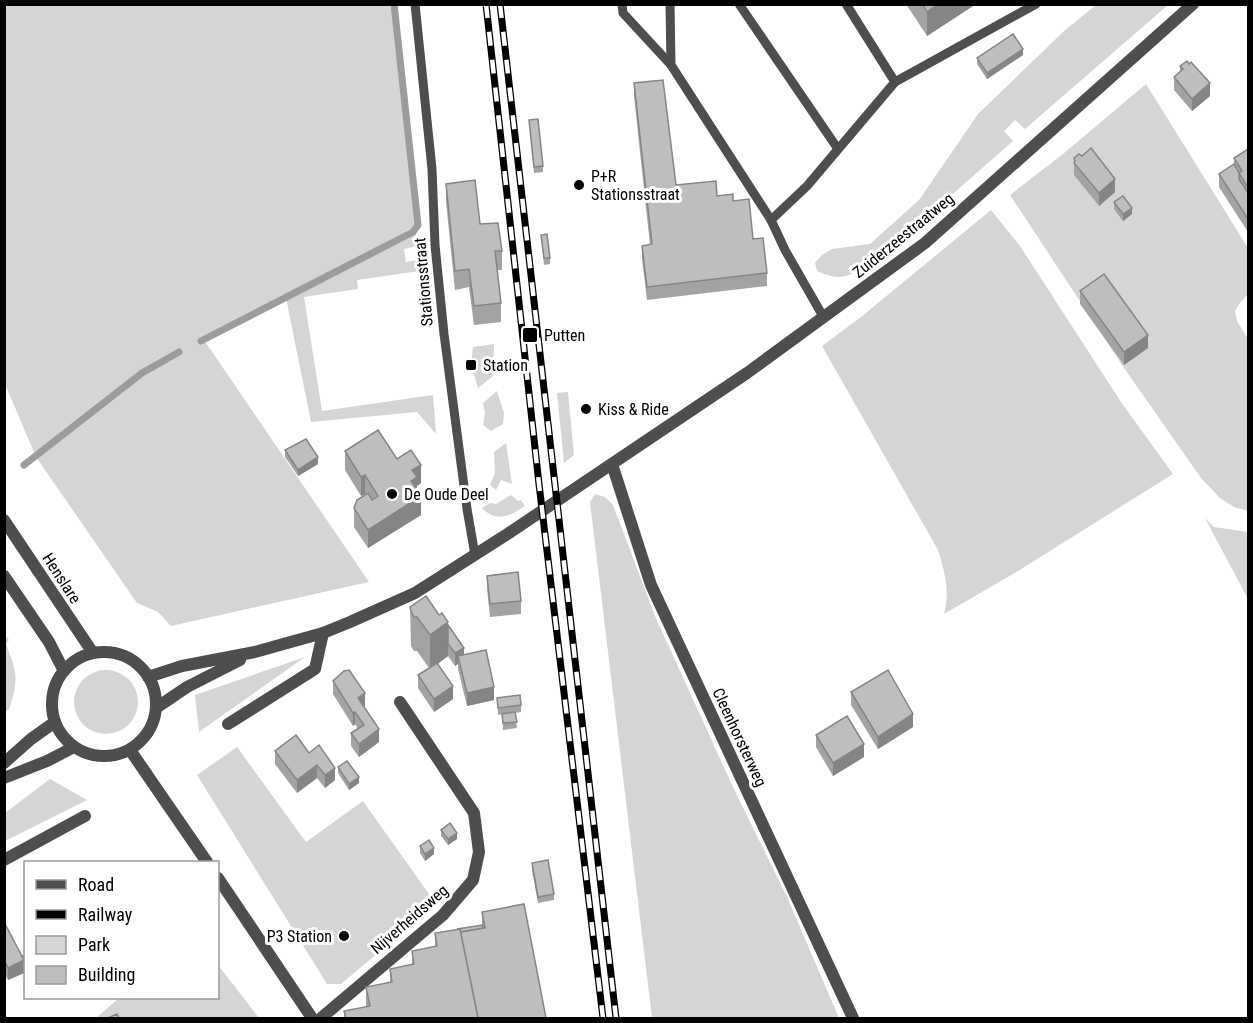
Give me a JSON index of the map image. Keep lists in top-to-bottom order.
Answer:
{
  "streets": {
    "street": [
      "Zuiderzeestraatweg",
      "Henslare",
      "Cleenhorsterweg",
      "Nijverheidsweg"
    ],
    "lane": ["Stationsstraat"]
  },
  "crossings": [
    ["Zuiderzeestraatweg", "Cleenhorsterweg"]
  ],
  "places": {
    "other": [
      "P+R Stationsstraat",
      "Kiss & Ride",
      "De Oude Deel",
      "P3 Station"
    ],
    "transit": ["Putten", "Station"]
  },
  "legend": [
    "Road",
    "Railway",
    "Park",
    "Building"
  ]
}
